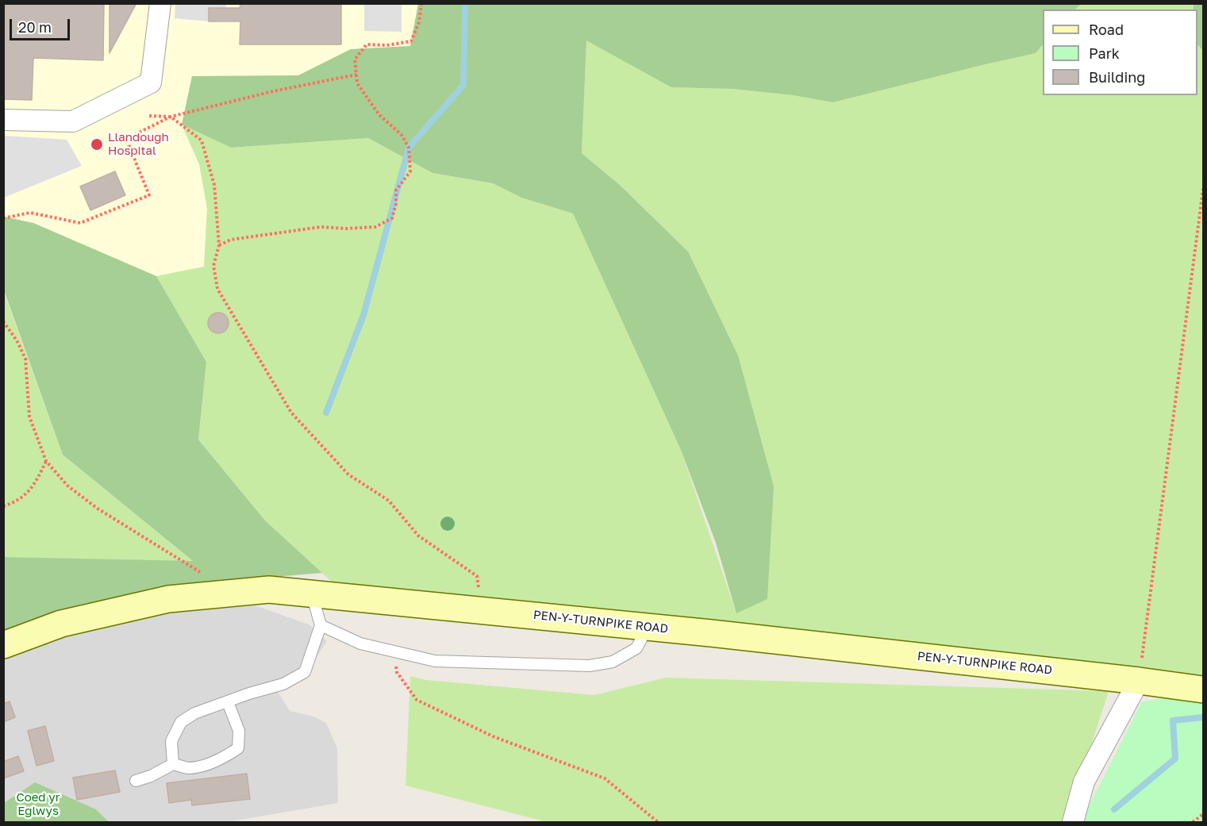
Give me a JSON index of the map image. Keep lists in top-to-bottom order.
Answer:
{
  "streets": {
    "street": ["PEN-Y-TURNPIKE ROAD"]
  },
  "parks": ["Coed yr Eglwys"],
  "places": ["Llandough Hospital"],
  "legend": ["Road", "Park", "Building"],
  "scale_bar": "20 m"
}
